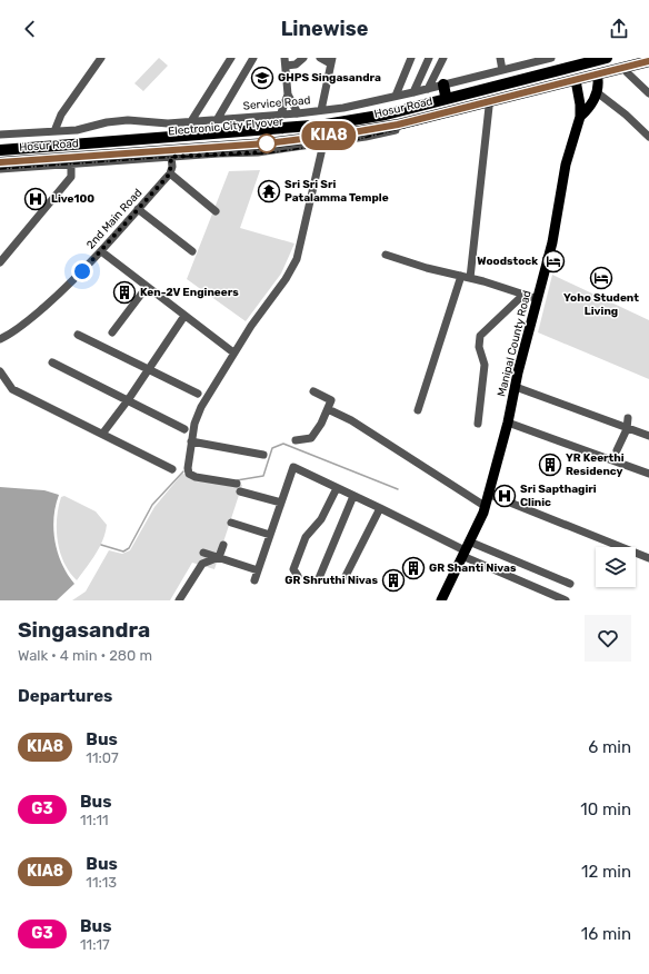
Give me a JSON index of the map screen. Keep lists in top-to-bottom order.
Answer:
{
  "streets": {
    "highway": ["Hosur Road", "Electronic City Flyover"],
    "main road": ["Manipal County Road"],
    "street": ["Service Road", "2nd Main Road"]
  },
  "crossings": [
    ["Service Road", "Hosur Road"],
    ["Hosur Road", "Manipal County Road"]
  ],
  "places": {
    "school or university": ["GHPS Singasandra"],
    "temple": ["Sri Sri Sri Patalamma Temple"],
    "hospital": ["Live100", "Sri Sapthagiri Clinic"],
    "hotel": ["Woodstock", "Yoho Student Living"],
    "building": [
      "Ken-2V Engineers",
      "YR Keerthi Residency",
      "GR Shanti Nivas",
      "GR Shruthi Nivas"
    ]
  },
  "lines": ["bus line KIA8"],
  "page": {
    "header": "Linewise",
    "on_map": "KIA8",
    "heading": [
      ["Singasandra", "Walk · 4 min · 280 m"],
      "Departures"
    ],
    "list": [
      {
        "mark": "KIA8",
        "name": "Bus",
        "note": "11:07",
        "value": "6 min"
      },
      {
        "mark": "G3",
        "name": "Bus",
        "note": "11:11",
        "value": "10 min"
      },
      {
        "mark": "KIA8",
        "name": "Bus",
        "note": "11:13",
        "value": "12 min"
      },
      {
        "mark": "G3",
        "name": "Bus",
        "note": "11:17",
        "value": "16 min"
      }
    ]
  }
}
